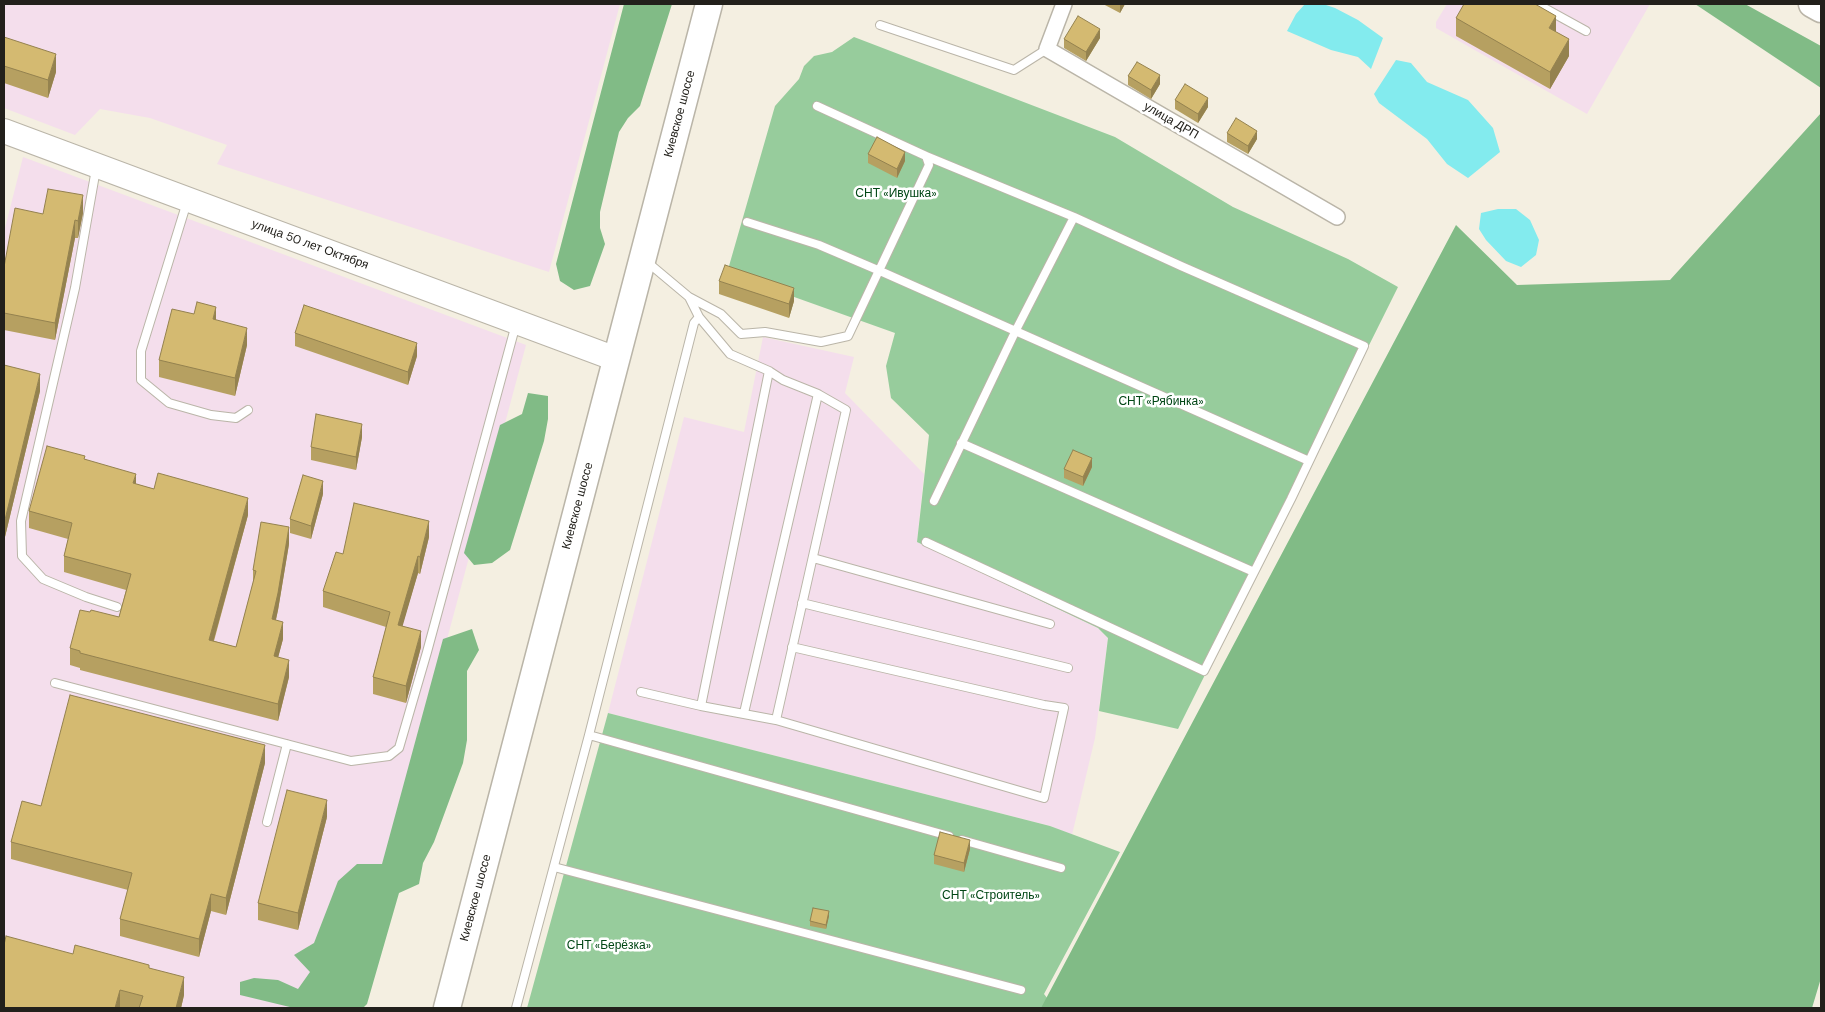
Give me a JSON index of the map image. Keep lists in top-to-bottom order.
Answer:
{
  "streets": {
    "highway": ["Киевское шоссе"],
    "main road": ["улица 50 лет Октября"],
    "street": ["улица ДРП"]
  },
  "crossings": [
    ["Киевское шоссе", "улица 50 лет Октября"]
  ],
  "parks": [
    "СНТ «Ивушка»",
    "СНТ «Рябинка»",
    "СНТ «Строитель»",
    "СНТ «Берёзка»"
  ]
}
